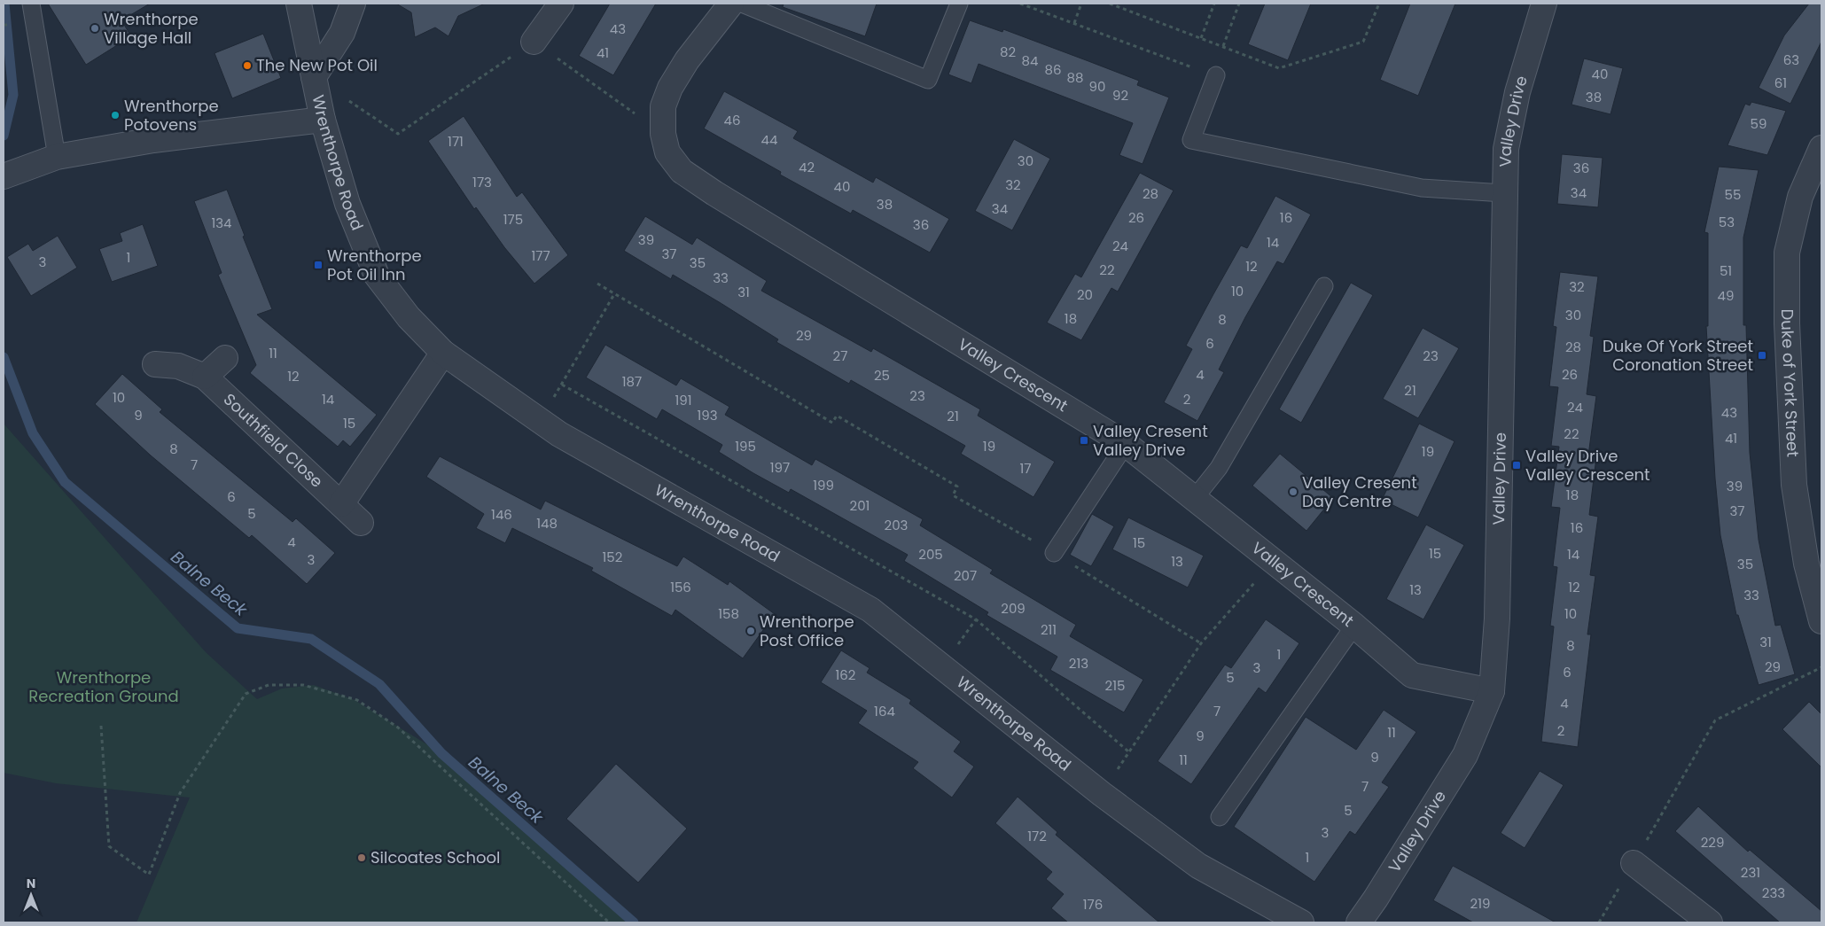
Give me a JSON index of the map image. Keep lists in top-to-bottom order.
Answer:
{
  "streets": {
    "street": [
      "Valley Drive",
      "Wrenthorpe Road",
      "Valley Crescent",
      "Duke of York Street",
      "Southfield Close"
    ]
  },
  "crossings": [
    ["Valley Drive", "Valley Crescent"]
  ],
  "water": ["Balne Beck"],
  "parks": ["Wrenthorpe Recreation Ground"],
  "places": {
    "other": [
      "Wrenthorpe Village Hall",
      "The New Pot Oil",
      "Wrenthorpe Potovens",
      "Valley Cresent Day Centre",
      "Wrenthorpe Post Office",
      "Silcoates School"
    ],
    "transit": [
      "Wrenthorpe Pot Oil Inn",
      "Duke Of York Street Coronation Street",
      "Valley Cresent Valley Drive",
      "Valley Drive Valley Crescent"
    ]
  },
  "house_numbers": [
    "43",
    "82",
    "41",
    "63",
    "84",
    "86",
    "40",
    "88",
    "61",
    "90",
    "92",
    "38",
    "46",
    "59",
    "44",
    "171",
    "30",
    "42",
    "36",
    "173",
    "32",
    "40",
    "34",
    "28",
    "55",
    "38",
    "34",
    "26",
    "16",
    "175",
    "53",
    "134",
    "36",
    "39",
    "14",
    "24",
    "37",
    "177",
    "1",
    "3",
    "35",
    "12",
    "22",
    "51",
    "33",
    "32",
    "10",
    "31",
    "20",
    "49",
    "30",
    "18",
    "8",
    "29",
    "6",
    "28",
    "11",
    "27",
    "23",
    "4",
    "26",
    "25",
    "12",
    "187",
    "21",
    "23",
    "10",
    "14",
    "2",
    "191",
    "24",
    "43",
    "9",
    "193",
    "21",
    "15",
    "22",
    "41",
    "195",
    "19",
    "8",
    "19",
    "7",
    "197",
    "17",
    "199",
    "39",
    "18",
    "6",
    "201",
    "37",
    "5",
    "146",
    "148",
    "203",
    "16",
    "4",
    "15",
    "15",
    "205",
    "14",
    "152",
    "3",
    "13",
    "35",
    "207",
    "156",
    "12",
    "13",
    "33",
    "209",
    "158",
    "10",
    "211",
    "31",
    "8",
    "1",
    "213",
    "29",
    "3",
    "6",
    "162",
    "5",
    "215",
    "4",
    "164",
    "7",
    "2",
    "11",
    "9",
    "9",
    "11",
    "7",
    "5",
    "3",
    "172",
    "229",
    "1",
    "231",
    "233",
    "219",
    "176"
  ],
  "north": "top"
}
